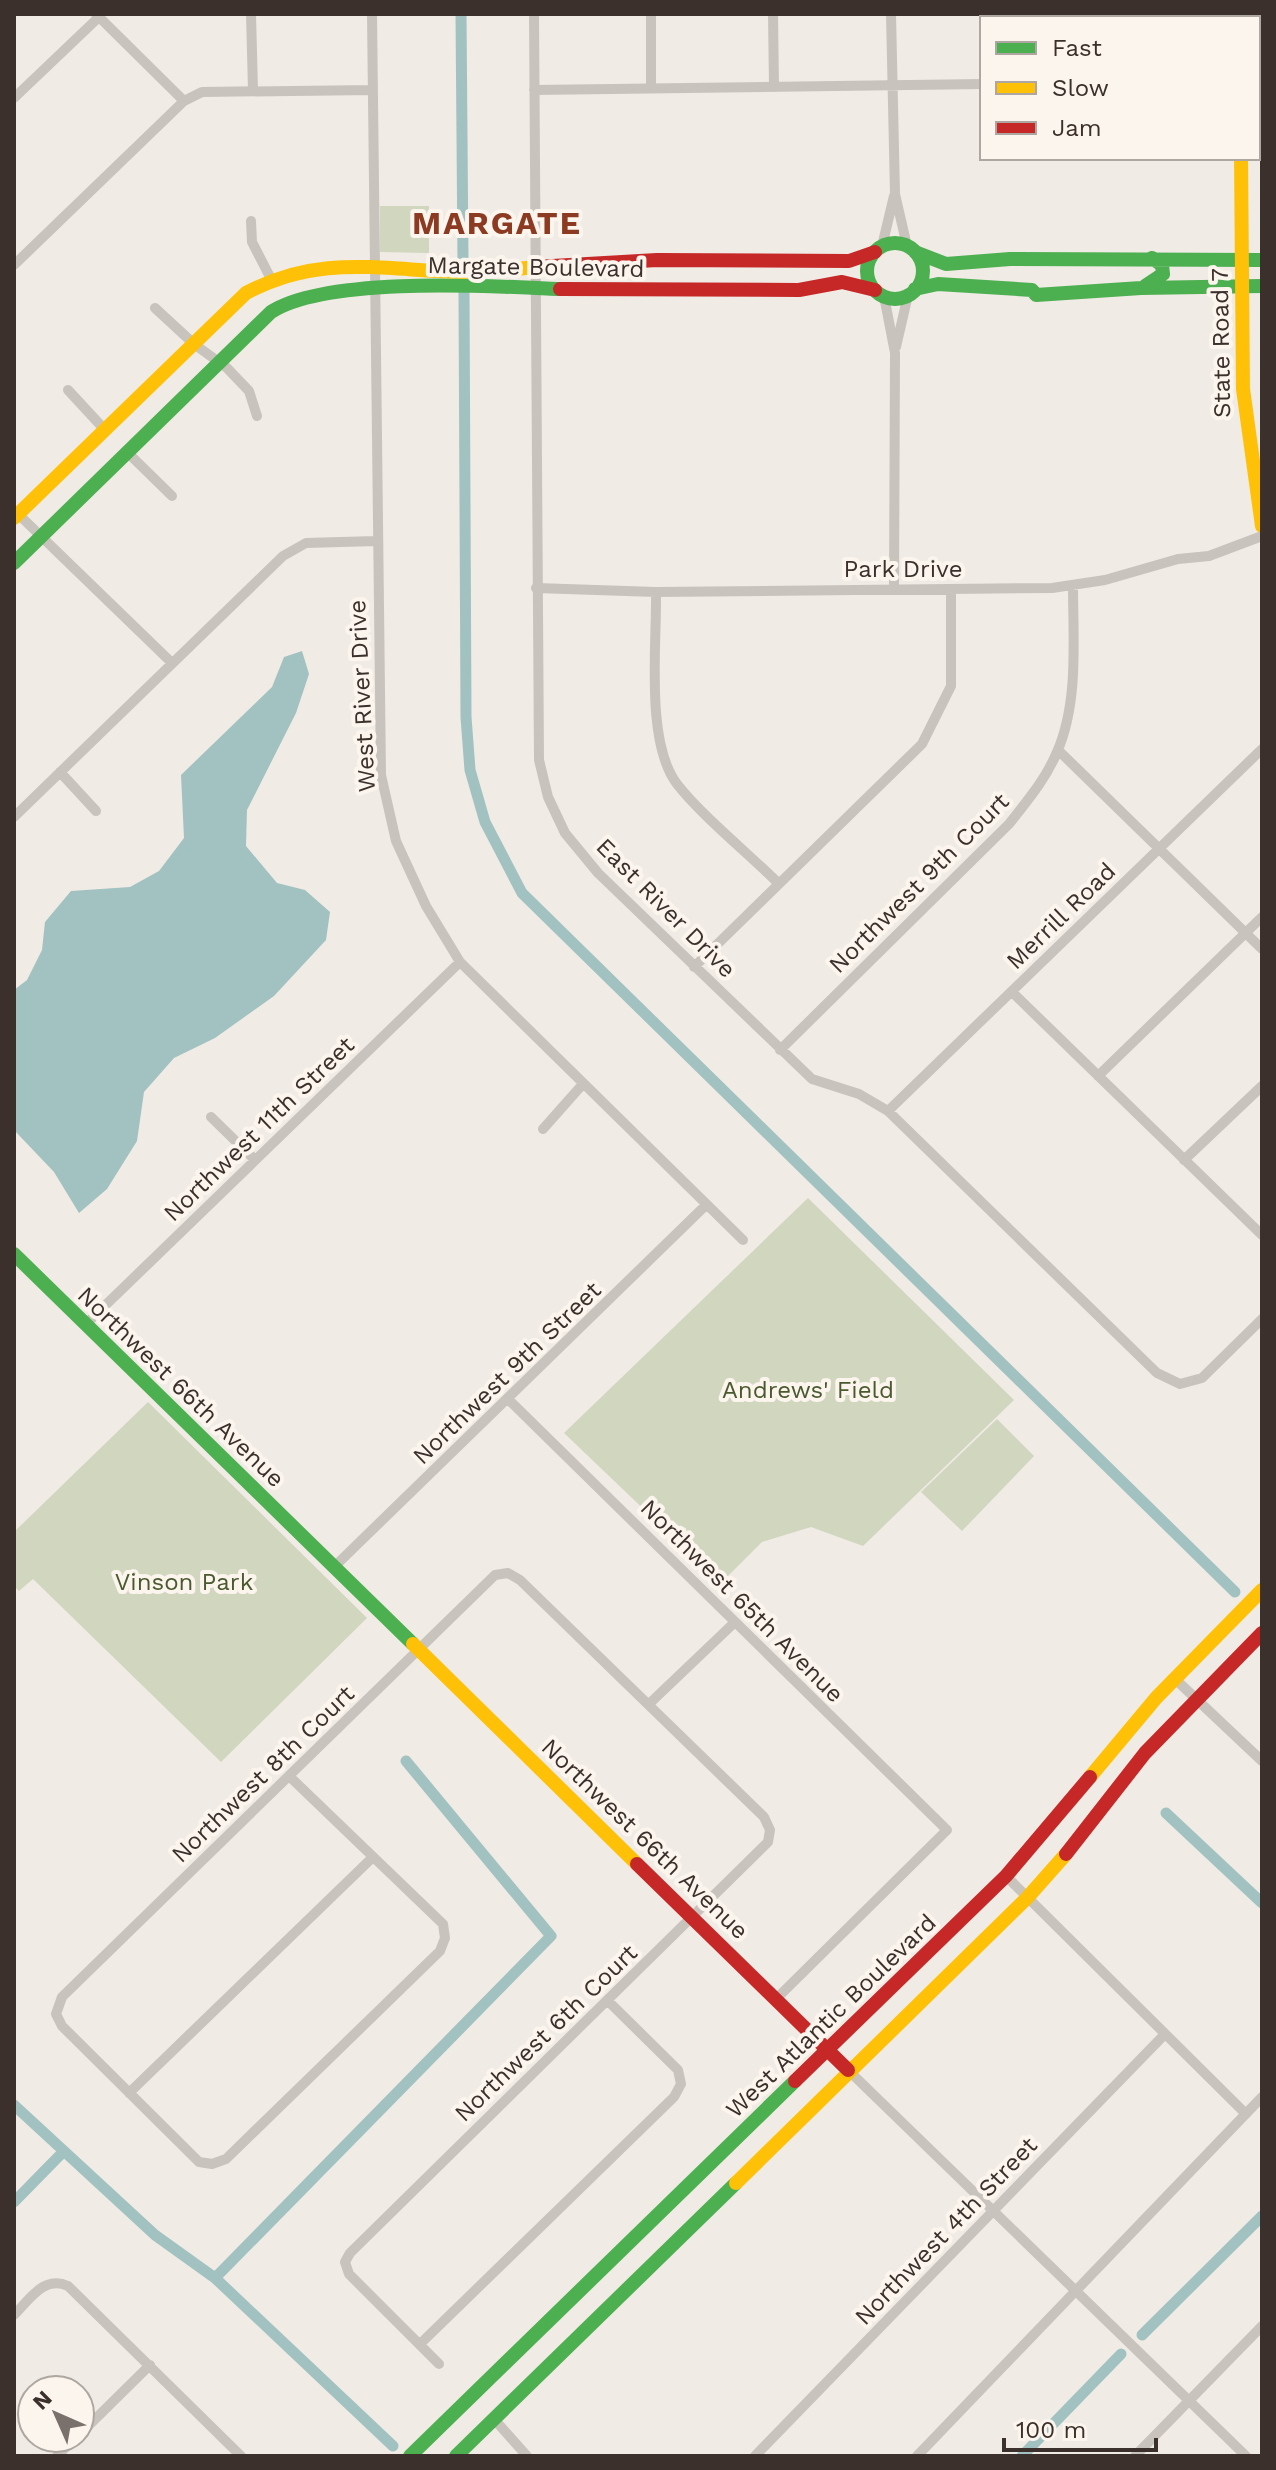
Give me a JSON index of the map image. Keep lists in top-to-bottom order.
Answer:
{
  "streets": {
    "street": [
      "Margate Boulevard",
      "State Road 7",
      "Park Drive",
      "West River Drive",
      "Northwest 9th Court",
      "East River Drive",
      "Merrill Road",
      "Northwest 11th Street",
      "Northwest 9th Street",
      "Northwest 66th Avenue",
      "Northwest 65th Avenue",
      "Northwest 8th Court",
      "West Atlantic Boulevard",
      "Northwest 6th Court",
      "Northwest 4th Street"
    ]
  },
  "crossings": [
    ["Margate Boulevard", "West River Drive"],
    ["Margate Boulevard", "East River Drive"],
    ["Park Drive", "Northwest 9th Court"],
    ["Park Drive", "East River Drive"],
    ["West River Drive", "Northwest 11th Street"],
    ["West River Drive", "Northwest 9th Street"],
    ["Northwest 9th Court", "East River Drive"],
    ["East River Drive", "Merrill Road"],
    ["Northwest 11th Street", "Northwest 66th Avenue"],
    ["Northwest 9th Street", "Northwest 66th Avenue"],
    ["Northwest 9th Street", "Northwest 65th Avenue"],
    ["Northwest 66th Avenue", "Northwest 65th Avenue"],
    ["Northwest 66th Avenue", "Northwest 8th Court"],
    ["Northwest 66th Avenue", "West Atlantic Boulevard"],
    ["Northwest 66th Avenue", "Northwest 6th Court"],
    ["Northwest 66th Avenue", "Northwest 4th Street"],
    ["Northwest 8th Court", "Northwest 6th Court"]
  ],
  "districts": ["MARGATE"],
  "parks": ["Andrews' Field", "Vinson Park"],
  "legend": ["Fast", "Slow", "Jam"],
  "scale_bar": "100 m",
  "north": "top left"
}
